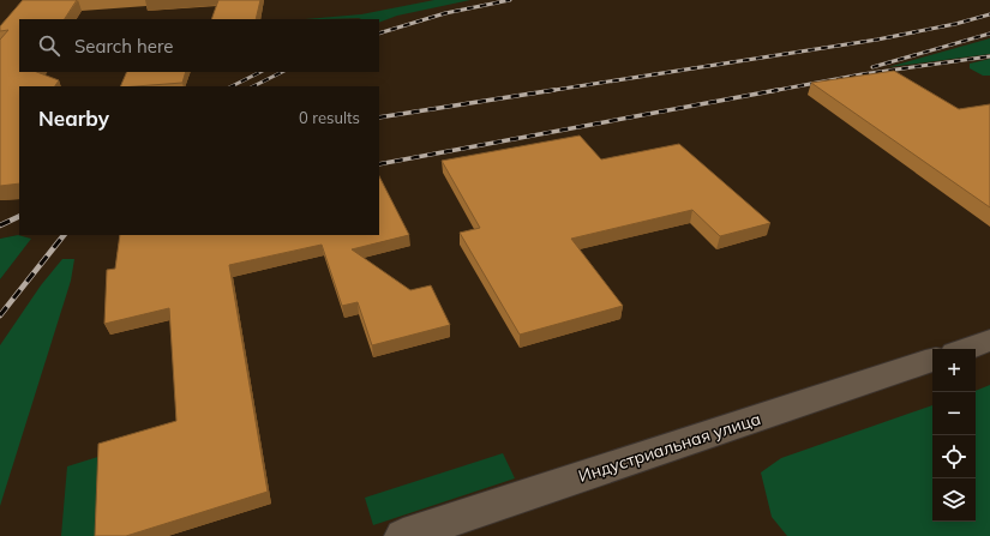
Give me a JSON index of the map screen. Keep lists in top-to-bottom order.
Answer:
{
  "streets": {
    "street": ["Индустриальная улица"]
  },
  "page": {
    "search": "Search here",
    "heading": ["Nearby", "0 results"],
    "map_buttons": ["+", "−"]
  }
}
